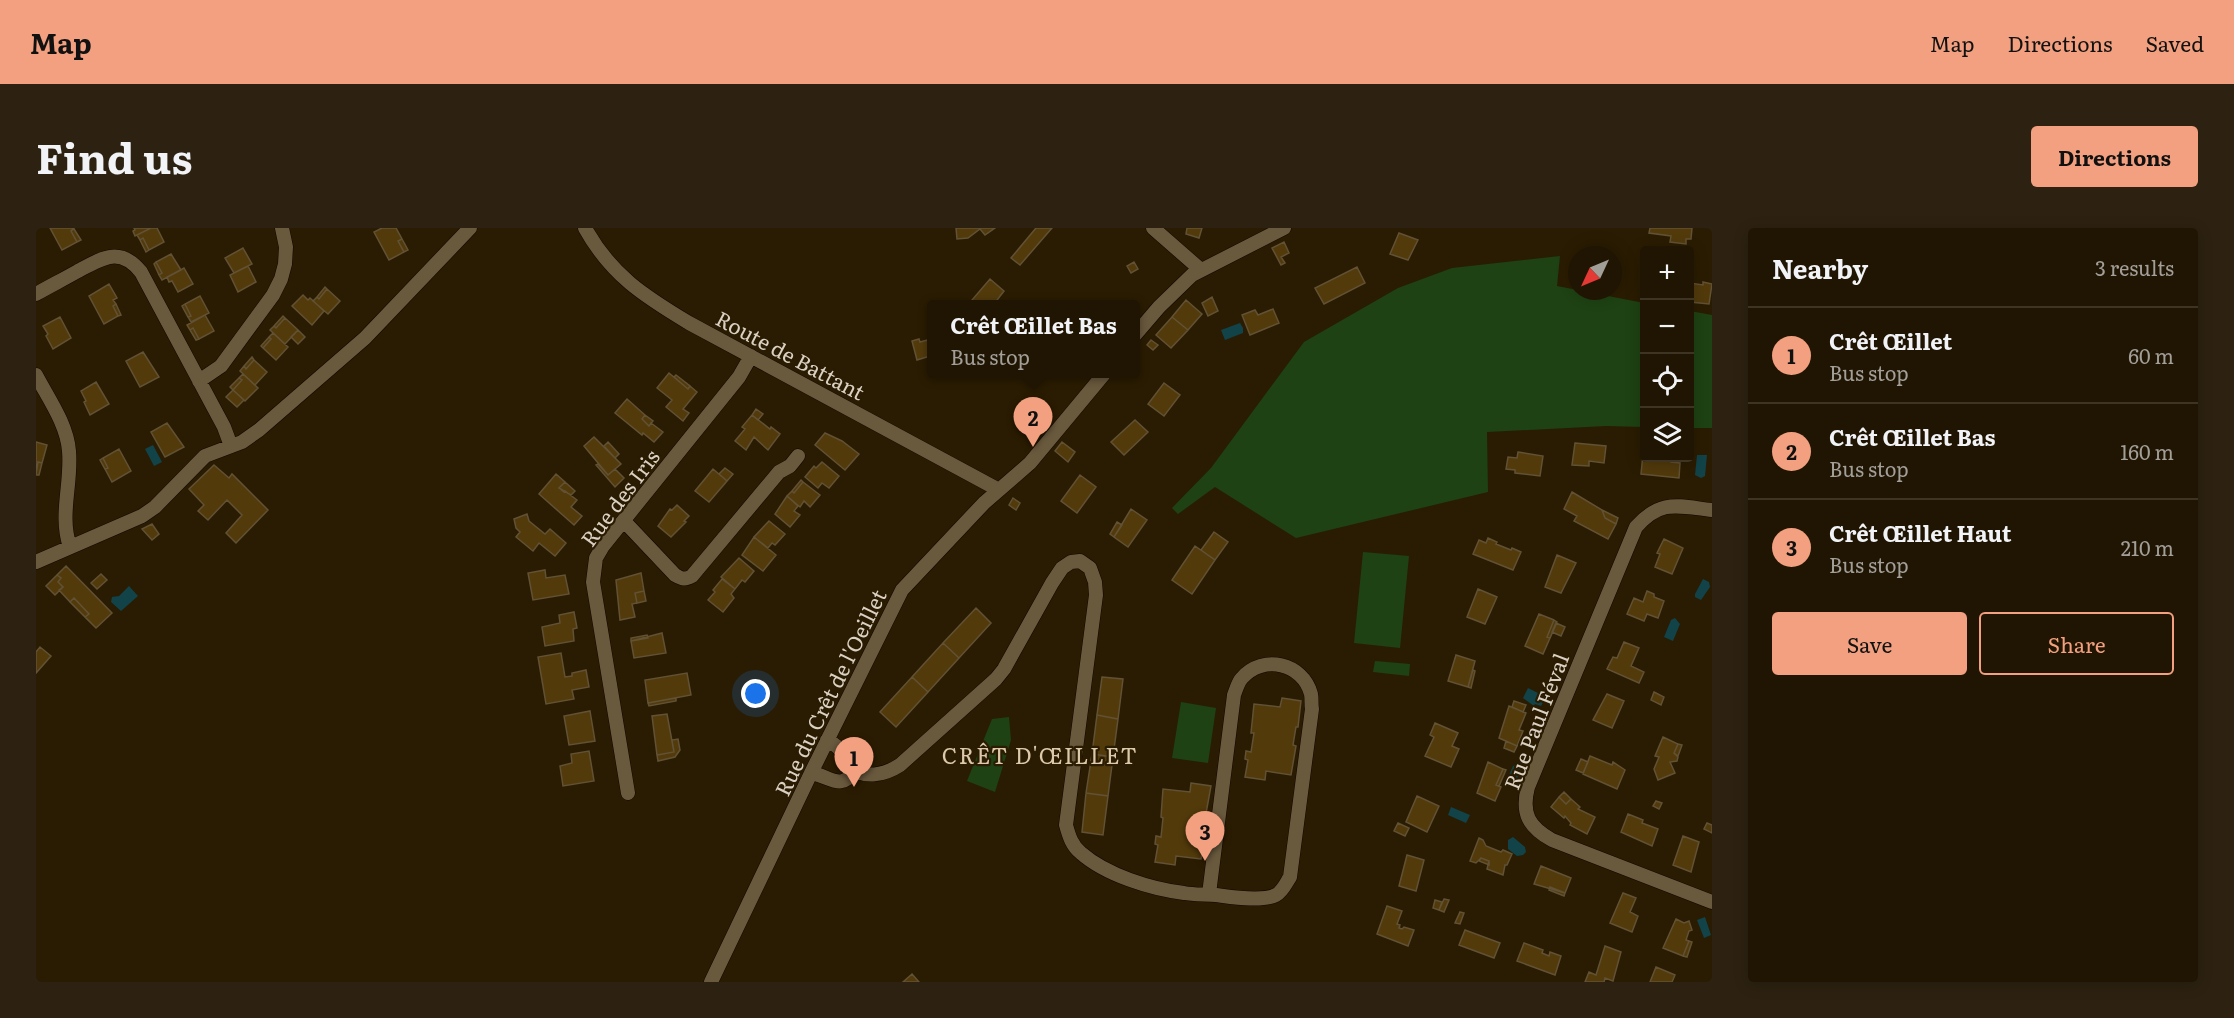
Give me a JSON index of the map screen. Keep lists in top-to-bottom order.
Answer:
{
  "streets": {
    "street": [
      "Route de Battant",
      "Rue des Iris",
      "Rue du Crêt de l'Oeillet",
      "Rue Paul Féval"
    ]
  },
  "crossings": [
    ["Route de Battant", "Rue des Iris"],
    ["Route de Battant", "Rue du Crêt de l'Oeillet"]
  ],
  "districts": ["CRÊT D'ŒILLET"],
  "north": "bottom left",
  "page": {
    "header": "Map",
    "nav": ["Map", "Directions", "Saved"],
    "title": "Find us",
    "buttons": [
      "Directions",
      ["Save", "Share"]
    ],
    "heading": ["Nearby", "3 results"],
    "map_buttons": ["+", "−"],
    "popup": ["Crêt Œillet Bas", "Bus stop"],
    "list": [
      {
        "mark": "1",
        "name": "Crêt Œillet",
        "note": "Bus stop",
        "value": "60 m"
      },
      {
        "mark": "2",
        "name": "Crêt Œillet Bas",
        "note": "Bus stop",
        "value": "160 m"
      },
      {
        "mark": "3",
        "name": "Crêt Œillet Haut",
        "note": "Bus stop",
        "value": "210 m"
      }
    ],
    "pins": ["2", "1", "3"]
  }
}
